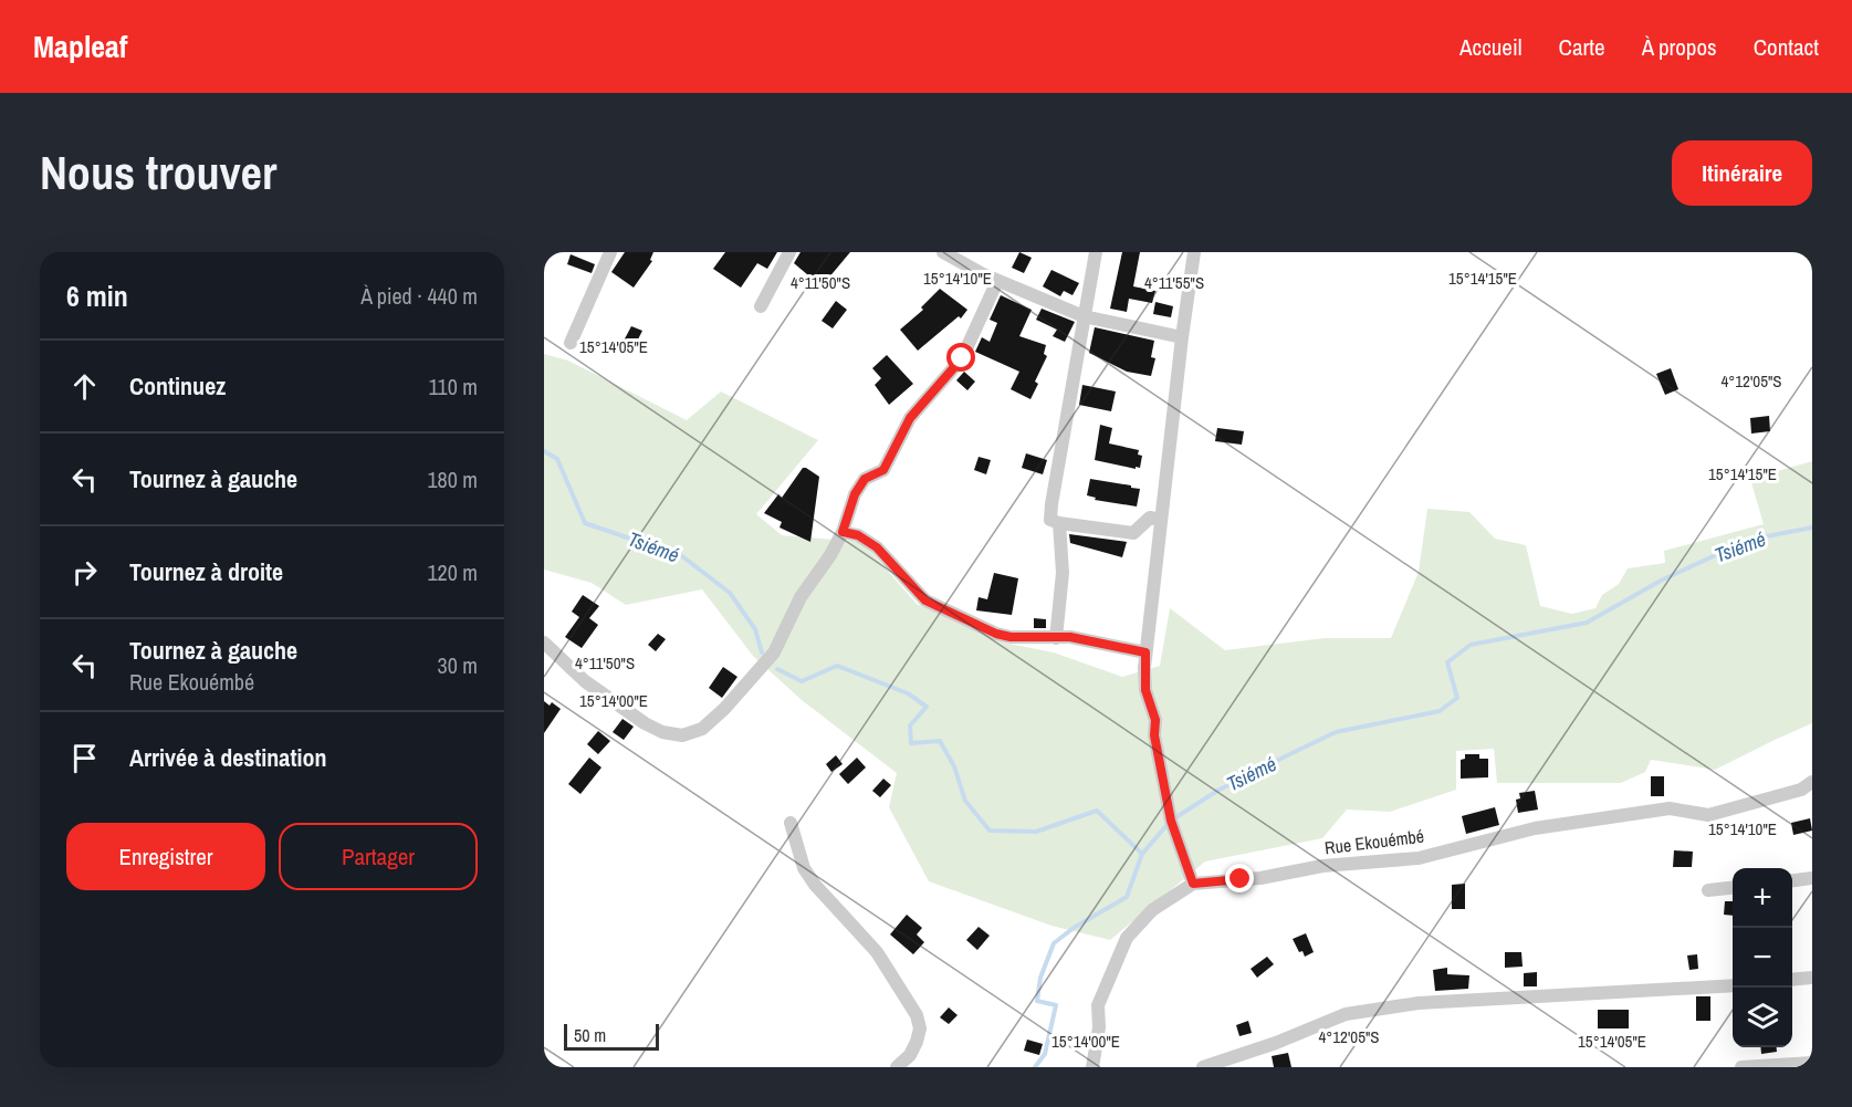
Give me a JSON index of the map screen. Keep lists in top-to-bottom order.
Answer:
{
  "streets": {
    "street": ["Rue Ekouémbé"]
  },
  "water": ["Tsiémé"],
  "scale_bar": "50 m",
  "page": {
    "header": "Mapleaf",
    "nav": [
      "Accueil",
      "Carte",
      "À propos",
      "Contact"
    ],
    "buttons": [
      "Itinéraire",
      ["Enregistrer", "Partager"]
    ],
    "title": "Nous trouver",
    "heading": ["6 min", "À pied · 440 m"],
    "list": [
      ["Continuez", "110 m"],
      ["Tournez à gauche", "180 m"],
      ["Tournez à droite", "120 m"],
      ["Tournez à gauche", "Rue Ekouémbé", "30 m"],
      "Arrivée à destination"
    ],
    "map_buttons": ["+", "−"],
    "scale": "50 m"
  },
  "coordinates": [
    "15°14'15\"E",
    "15°14'10\"E",
    "4°11'50\"S",
    "4°11'55\"S",
    "15°14'05\"E",
    "4°12'05\"S",
    "15°14'00\"E"
  ]
}
